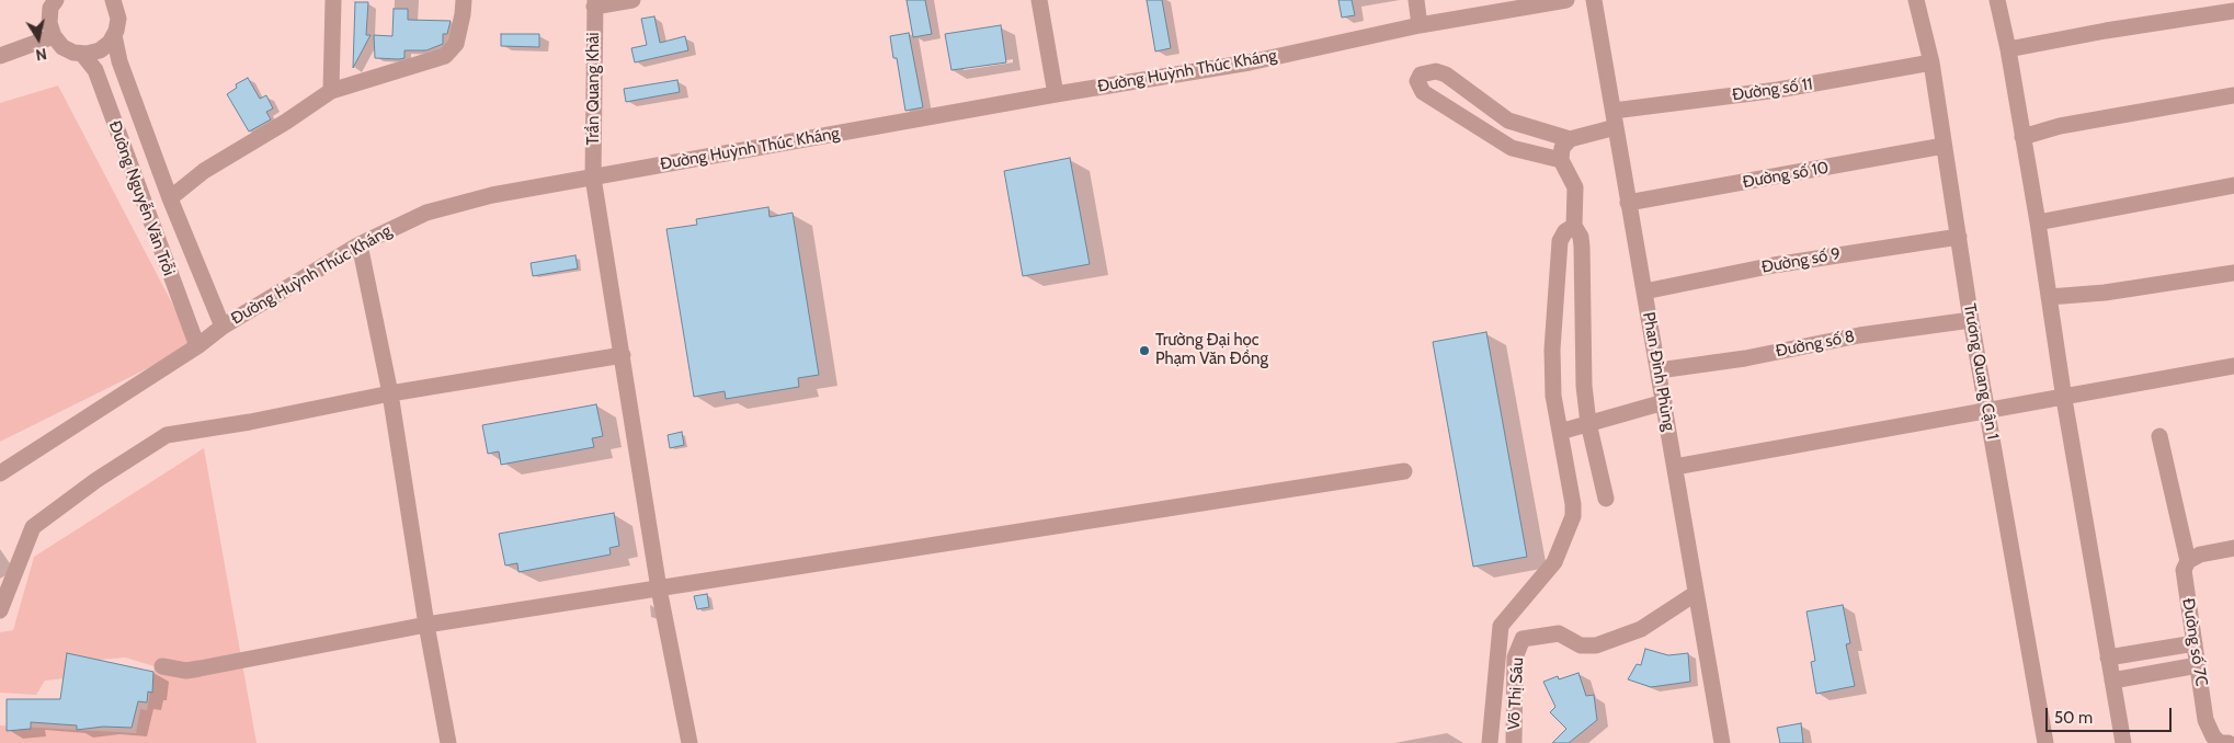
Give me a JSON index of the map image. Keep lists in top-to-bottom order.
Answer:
{
  "streets": {
    "street": [
      "Đường Huỳnh Thúc Kháng",
      "Trần Quang Khải",
      "Đường số 11",
      "Đường số 10",
      "Đường Nguyễn Văn Trỗi",
      "Đường số 9",
      "Đường số 8",
      "Phan Đình Phùng",
      "Trương Quang Cận 1",
      "Đường số 7C",
      "Võ Thị Sáu"
    ]
  },
  "crossings": [
    ["Đường Huỳnh Thúc Kháng", "Trần Quang Khải"],
    ["Đường Huỳnh Thúc Kháng", "Đường Nguyễn Văn Trỗi"],
    ["Đường số 11", "Phan Đình Phùng"],
    ["Đường số 11", "Trương Quang Cận 1"],
    ["Đường số 10", "Phan Đình Phùng"],
    ["Đường số 10", "Trương Quang Cận 1"],
    ["Đường số 9", "Phan Đình Phùng"],
    ["Đường số 9", "Trương Quang Cận 1"],
    ["Đường số 8", "Phan Đình Phùng"],
    ["Đường số 8", "Trương Quang Cận 1"],
    ["Phan Đình Phùng", "Võ Thị Sáu"]
  ],
  "places": ["Trường Đại học Phạm Văn Đồng"],
  "scale_bar": "50 m",
  "north": "bottom"
}
